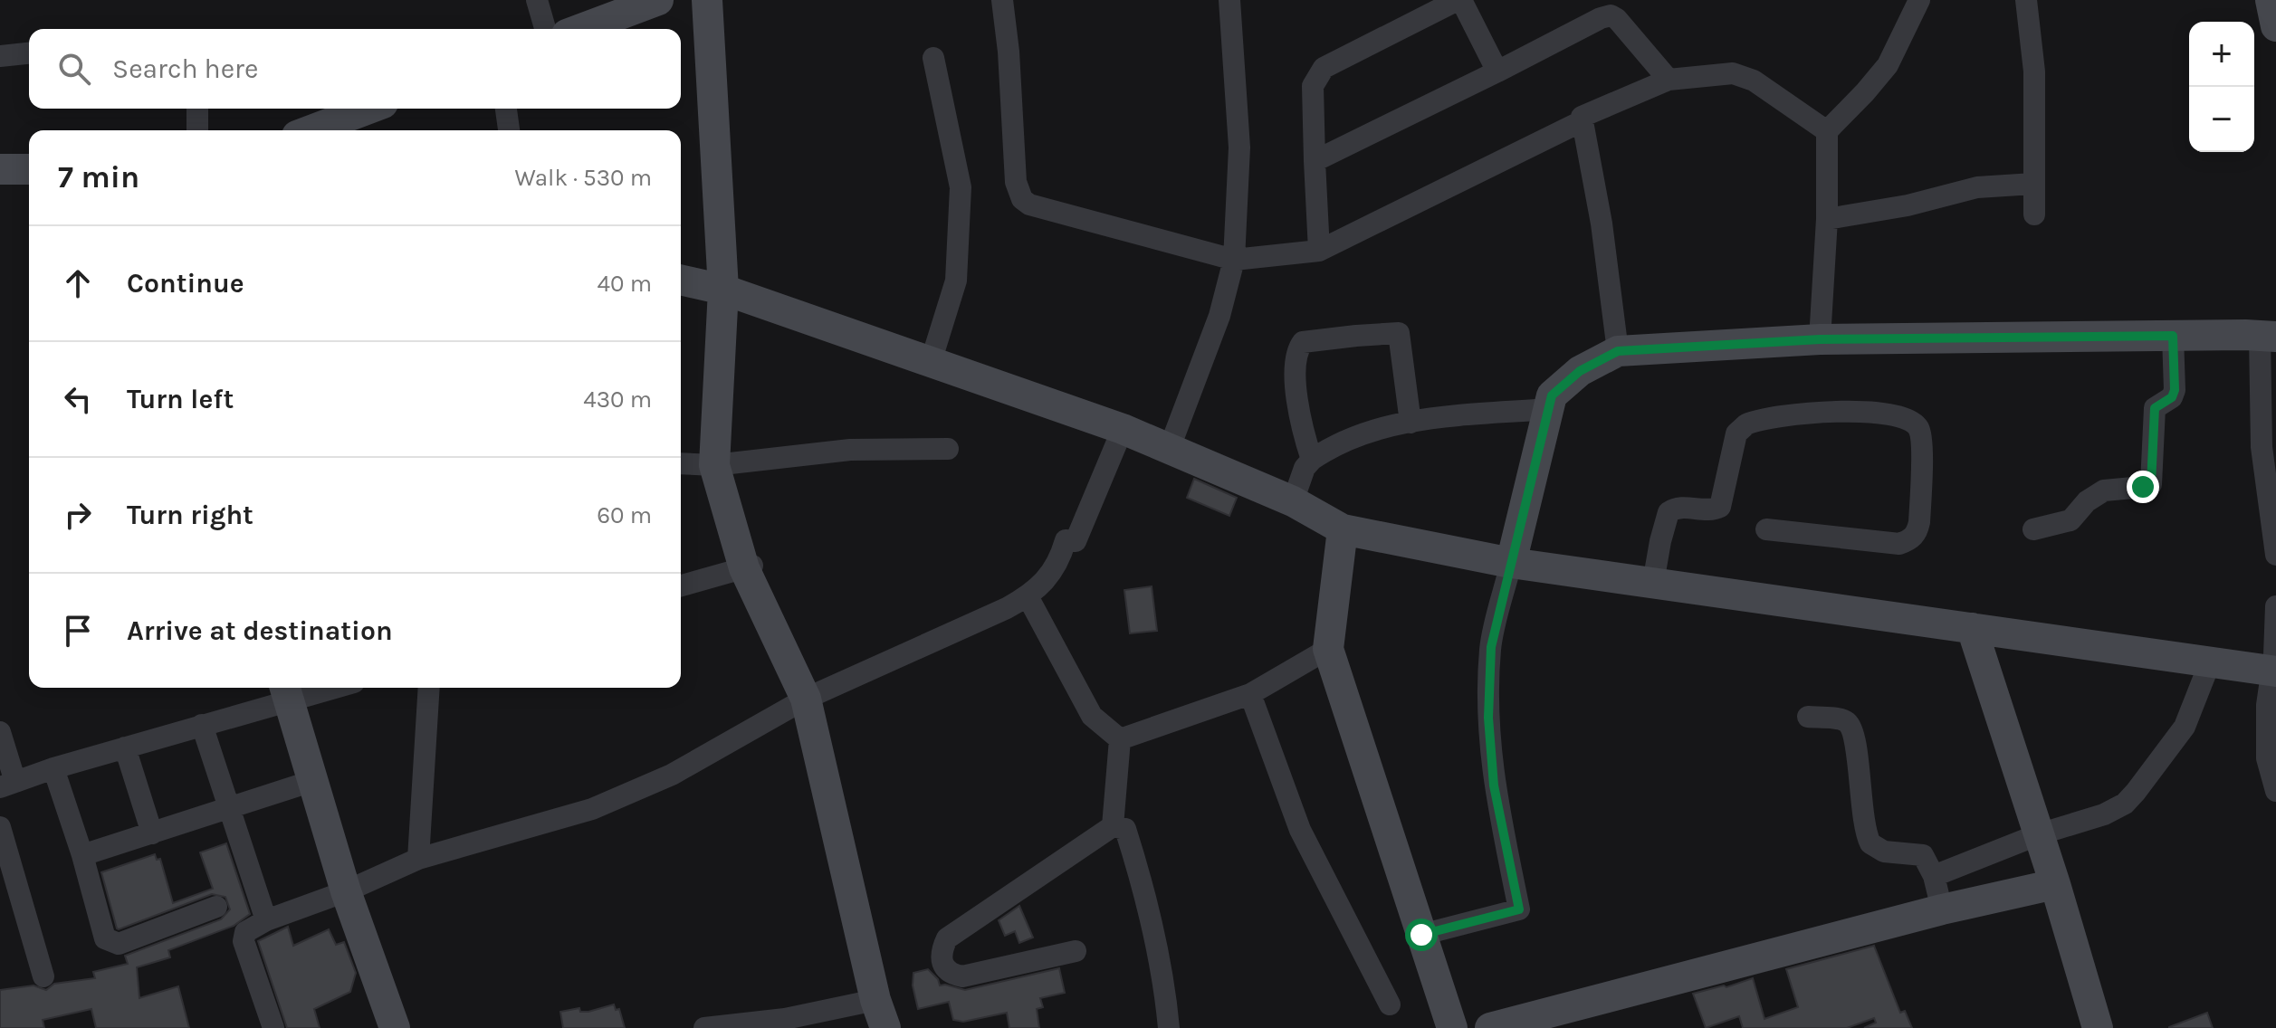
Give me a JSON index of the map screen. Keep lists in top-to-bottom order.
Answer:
{
  "page": {
    "map_buttons": ["+", "−"],
    "search": "Search here",
    "heading": ["7 min", "Walk · 530 m"],
    "list": [
      ["Continue", "40 m"],
      ["Turn left", "430 m"],
      ["Turn right", "60 m"],
      "Arrive at destination"
    ]
  }
}
